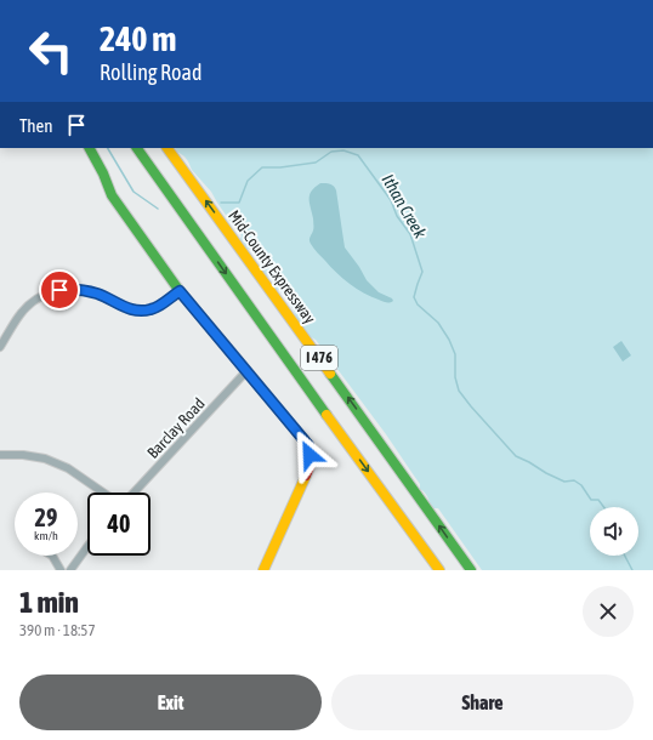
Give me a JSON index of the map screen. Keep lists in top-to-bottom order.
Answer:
{
  "streets": {
    "main road": ["Mid-County Expressway", "I 476"],
    "street": ["Barclay Road"]
  },
  "water": ["Ithan Creek"],
  "page": {
    "turn": ["240 m", "Rolling Road"],
    "then": "Then",
    "speed": "29 km/h",
    "limit": "40",
    "heading": ["1 min", "390 m · 18:57"],
    "buttons": ["Exit", "Share"]
  }
}
